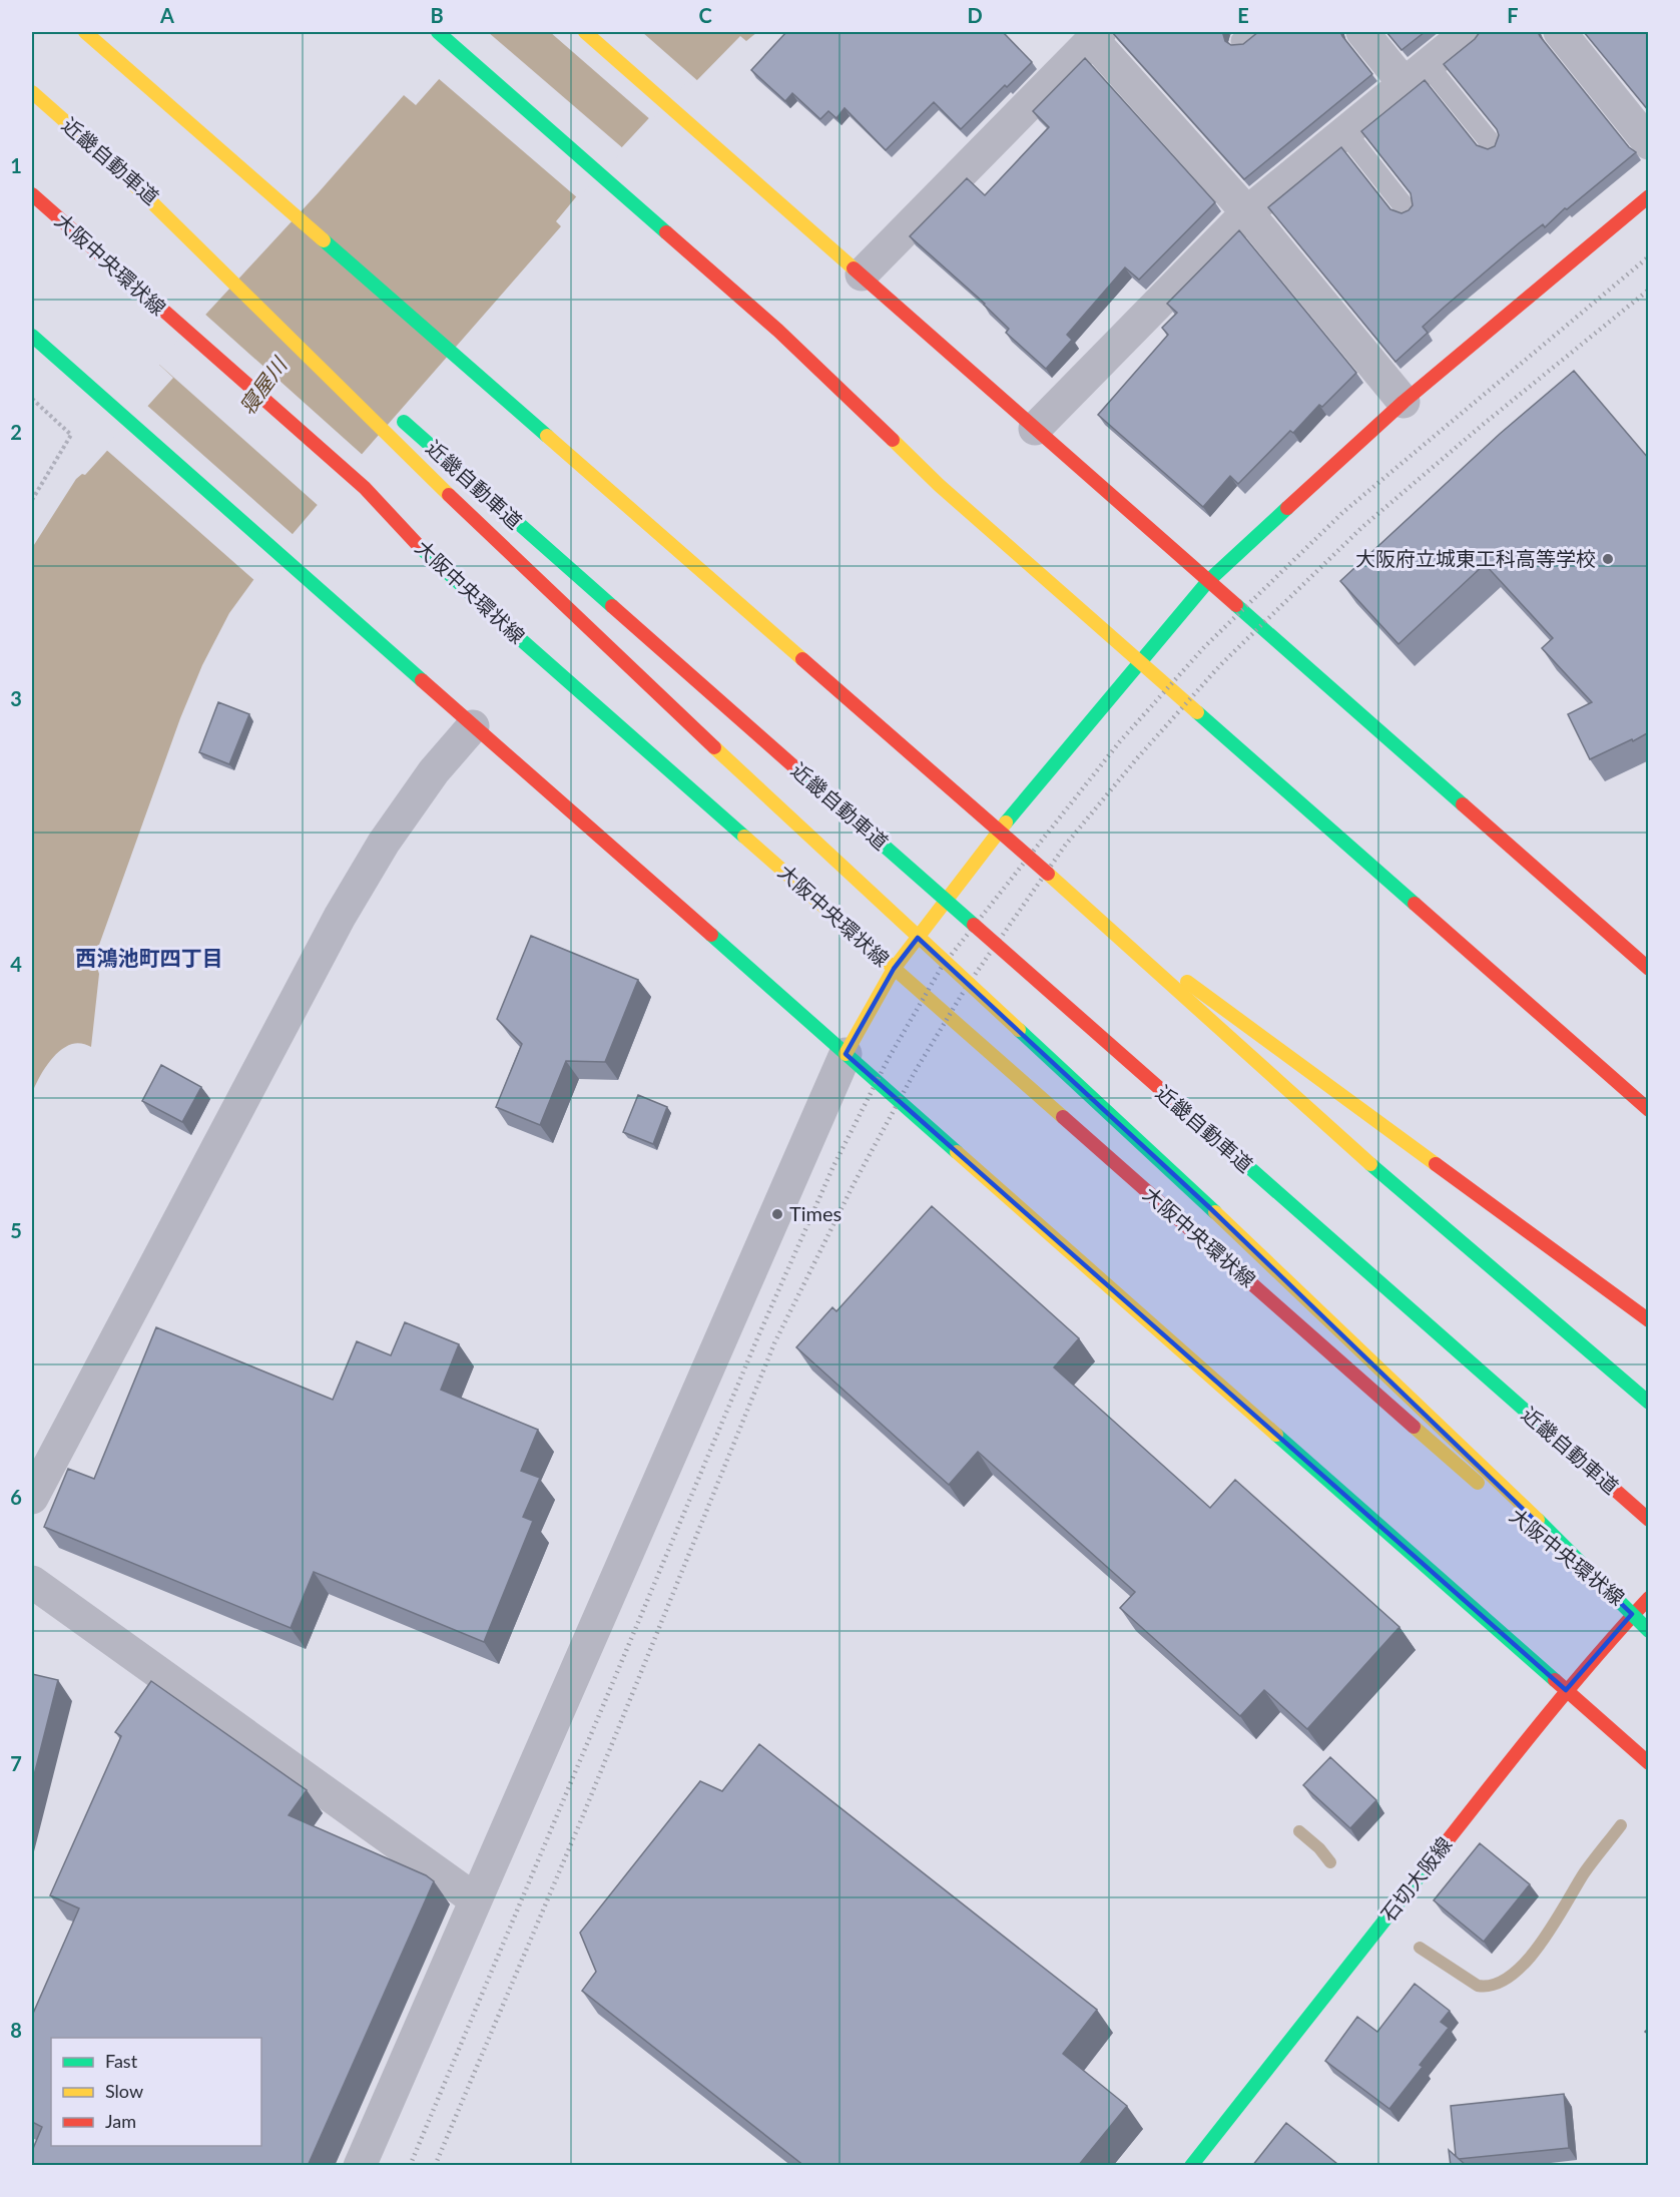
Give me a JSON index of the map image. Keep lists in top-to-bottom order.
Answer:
{
  "streets": {
    "main road": ["近畿自動車道", "大阪中央環状線", "石切大阪線"]
  },
  "crossings": [
    ["大阪中央環状線", "石切大阪線"]
  ],
  "districts": ["西鴻池町四丁目"],
  "water": ["寝屋川"],
  "places": ["大阪府立城東工科高等学校", "Times"],
  "legend": ["Fast", "Slow", "Jam"],
  "grid": {
    "columns": [
      "A",
      "B",
      "C",
      "D",
      "E",
      "F"
    ],
    "rows": [
      "1",
      "2",
      "3",
      "4",
      "5",
      "6",
      "7",
      "8"
    ]
  }
}
